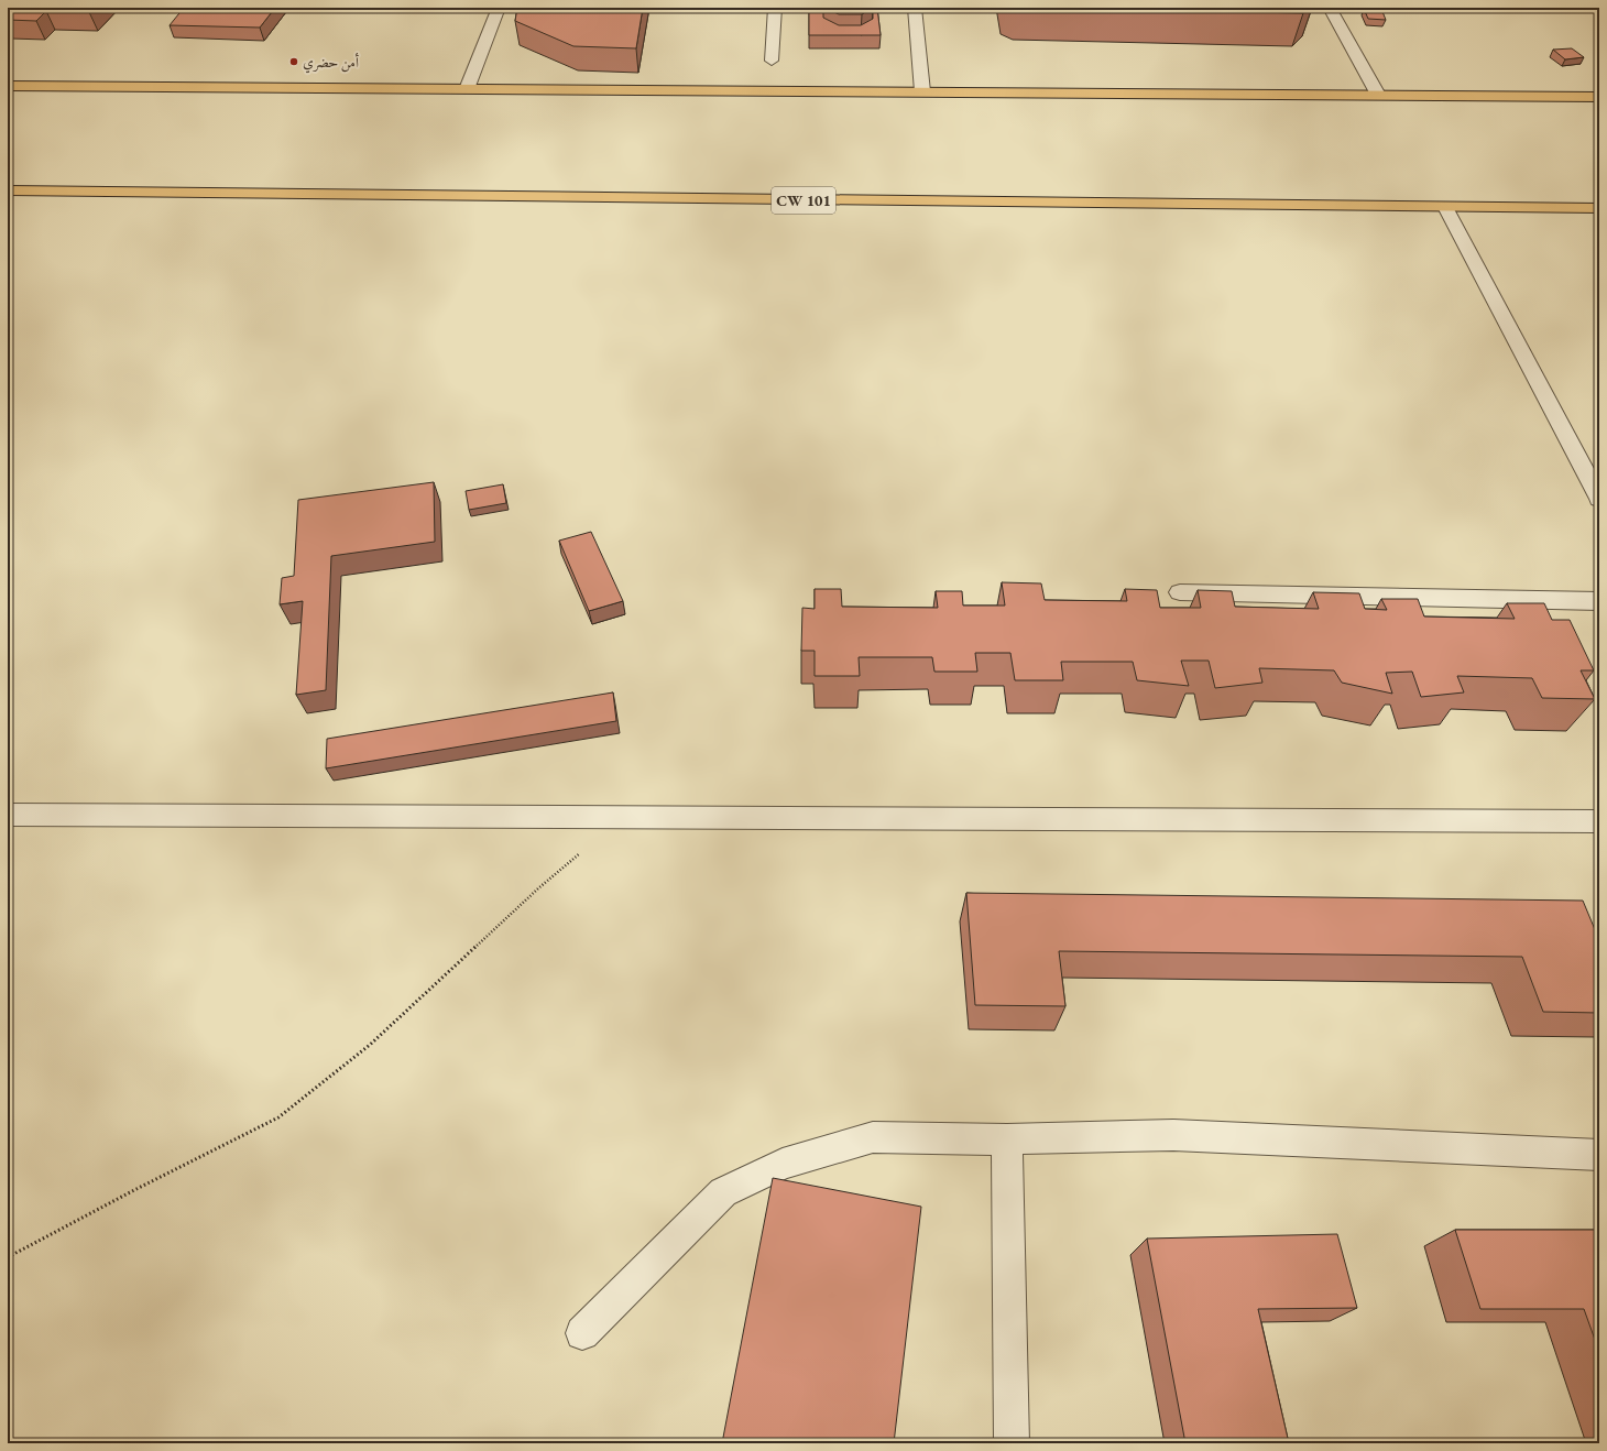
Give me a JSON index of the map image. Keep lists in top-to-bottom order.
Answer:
{
  "streets": {
    "main road": ["CW 101"]
  },
  "places": ["أمن حضري"]
}
